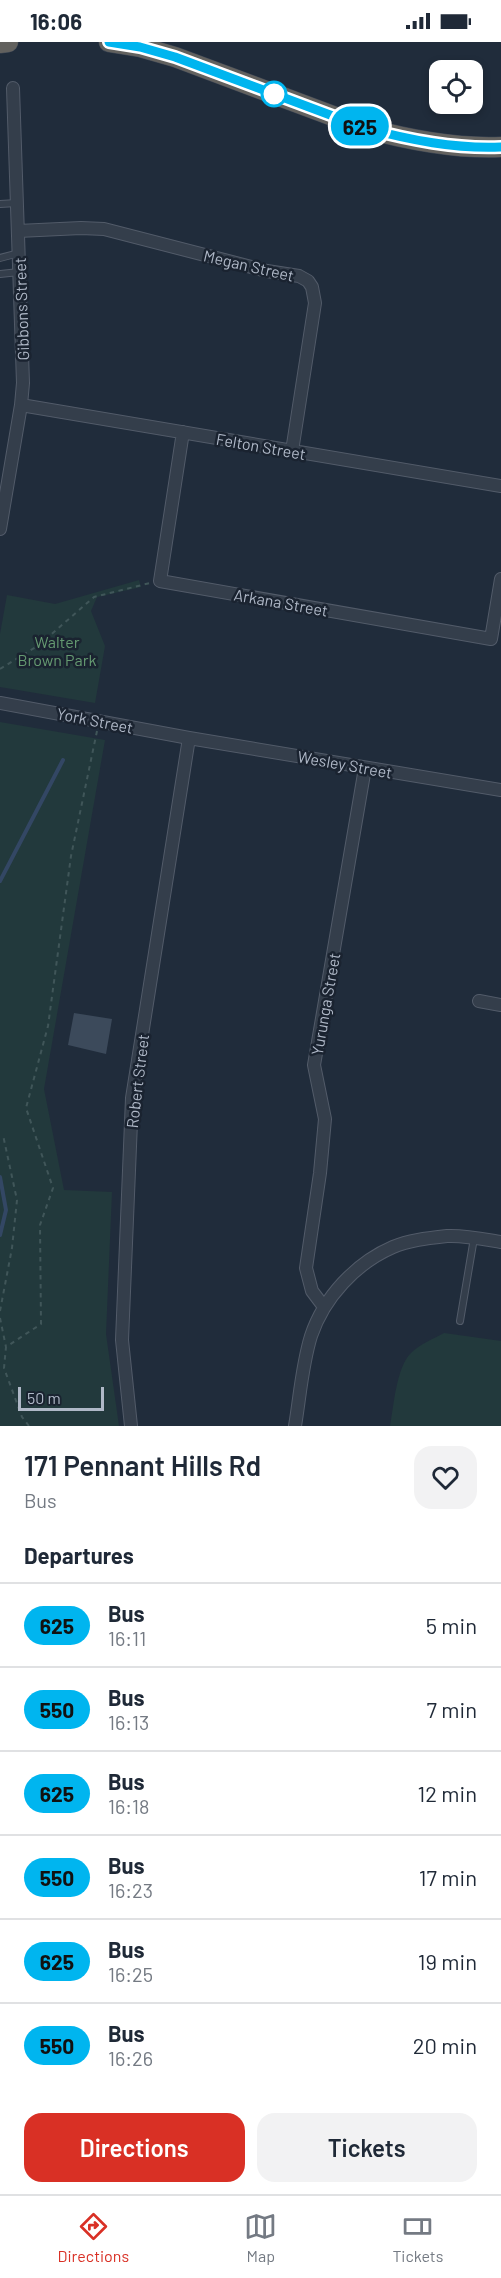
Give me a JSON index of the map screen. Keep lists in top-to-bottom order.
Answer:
{
  "streets": {
    "street": [
      "Megan Street",
      "Gibbons Street",
      "Felton Street",
      "Arkana Street",
      "York Street",
      "Wesley Street",
      "Yurunga Street",
      "Robert Street"
    ]
  },
  "crossings": [
    ["Megan Street", "Gibbons Street"],
    ["Megan Street", "Felton Street"],
    ["Gibbons Street", "Felton Street"],
    ["York Street", "Wesley Street"],
    ["York Street", "Robert Street"],
    ["Wesley Street", "Yurunga Street"],
    ["Wesley Street", "Robert Street"]
  ],
  "parks": ["Walter Brown Park"],
  "lines": ["bus line 625"],
  "scale_bar": "50 m",
  "page": {
    "status": "16:06",
    "on_map": "625",
    "scale": "50 m",
    "heading": [
      ["171 Pennant Hills Rd", "Bus"],
      "Departures"
    ],
    "list": [
      {
        "mark": "625",
        "name": "Bus",
        "note": "16:11",
        "value": "5 min"
      },
      {
        "mark": "550",
        "name": "Bus",
        "note": "16:13",
        "value": "7 min"
      },
      {
        "mark": "625",
        "name": "Bus",
        "note": "16:18",
        "value": "12 min"
      },
      {
        "mark": "550",
        "name": "Bus",
        "note": "16:23",
        "value": "17 min"
      },
      {
        "mark": "625",
        "name": "Bus",
        "note": "16:25",
        "value": "19 min"
      },
      {
        "mark": "550",
        "name": "Bus",
        "note": "16:26",
        "value": "20 min"
      }
    ],
    "buttons": ["Directions", "Tickets"],
    "tabs": ["Directions", "Map", "Tickets"]
  }
}
